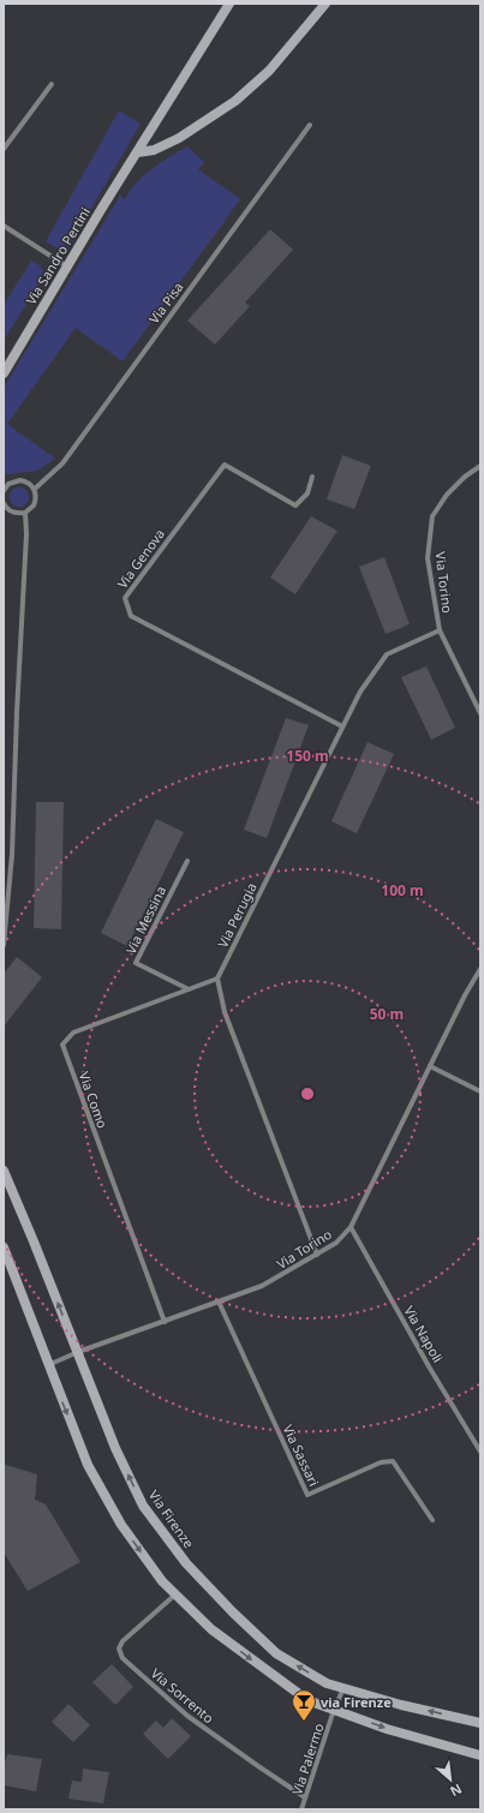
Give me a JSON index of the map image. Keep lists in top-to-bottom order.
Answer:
{
  "streets": {
    "street": [
      "Via Sandro Pertini",
      "Via Pisa",
      "Via Genova",
      "Via Torino",
      "Via Perugia",
      "Via Messina",
      "Via Como",
      "Via Napoli",
      "Via Sassari",
      "Via Firenze",
      "Via Sorrento",
      "Via Palermo"
    ]
  },
  "crossings": [
    ["Via Genova", "Via Perugia"],
    ["Via Torino", "Via Perugia"],
    ["Via Torino", "Via Como"],
    ["Via Torino", "Via Napoli"],
    ["Via Torino", "Via Sassari"],
    ["Via Torino", "Via Firenze"],
    ["Via Perugia", "Via Como"],
    ["Via Messina", "Via Como"],
    ["Via Firenze", "Via Palermo"],
    ["Via Sorrento", "Via Palermo"]
  ],
  "places": {
    "bar": ["via Firenze"]
  },
  "north": "bottom right",
  "rings": ["150 m", "100 m", "50 m"]
}
